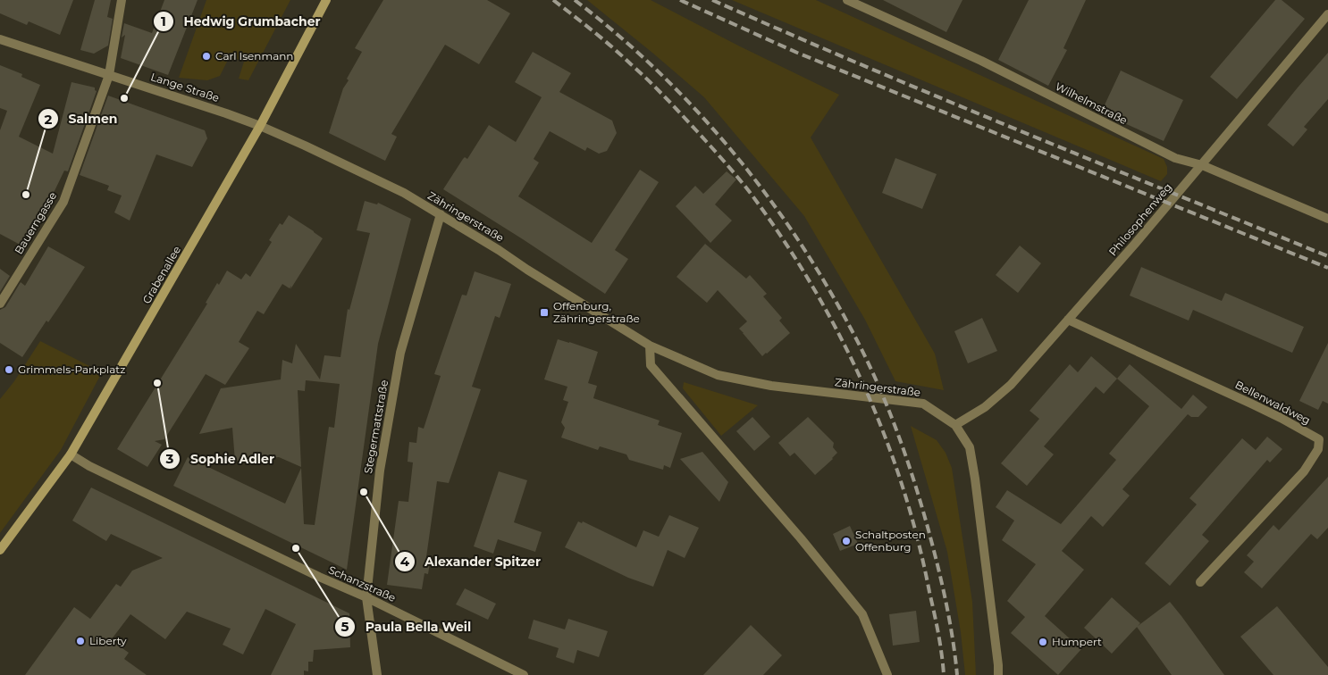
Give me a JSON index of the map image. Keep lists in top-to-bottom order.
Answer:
{
  "streets": {
    "main road": ["Grabenallee"],
    "street": [
      "Lange Straße",
      "Wilhelmstraße",
      "Zähringerstraße",
      "Philosophenweg",
      "Bauerngasse",
      "Bellenwaldweg",
      "Stegermattstraße",
      "Schanzstraße"
    ]
  },
  "crossings": [
    ["Lange Straße", "Zähringerstraße"],
    ["Lange Straße", "Bauerngasse"],
    ["Lange Straße", "Grabenallee"],
    ["Wilhelmstraße", "Philosophenweg"],
    ["Zähringerstraße", "Philosophenweg"],
    ["Zähringerstraße", "Grabenallee"],
    ["Zähringerstraße", "Stegermattstraße"],
    ["Philosophenweg", "Bellenwaldweg"],
    ["Grabenallee", "Schanzstraße"],
    ["Stegermattstraße", "Schanzstraße"]
  ],
  "places": {
    "other": [
      "Carl Isenmann",
      "Hedwig Grumbacher",
      "Salmen",
      "Grimmels-Parkplatz",
      "Sophie Adler",
      "Alexander Spitzer",
      "Schaltposten Offenburg",
      "Paula Bella Weil",
      "Liberty",
      "Humpert"
    ],
    "transit": ["Offenburg, Zähringerstraße"]
  }
}
